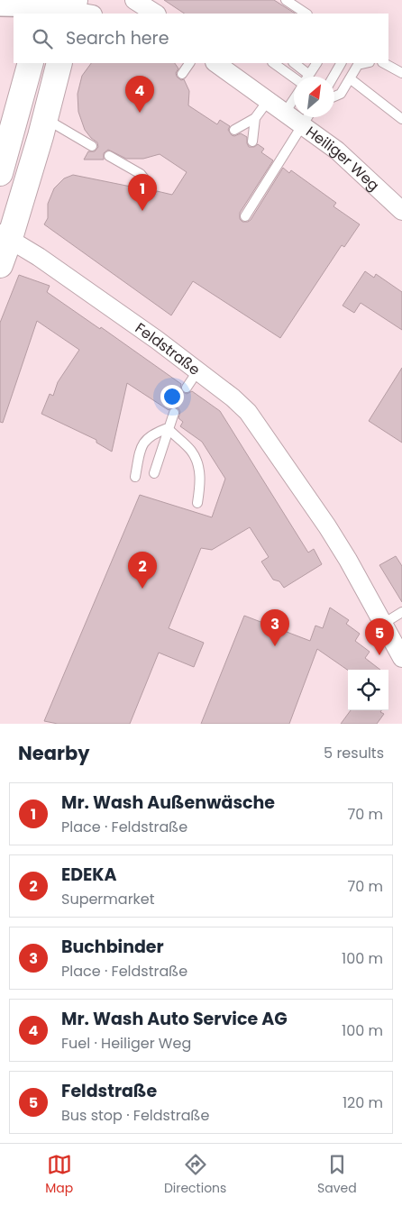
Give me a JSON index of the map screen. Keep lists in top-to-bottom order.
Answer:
{
  "streets": {
    "street": ["Heiliger Weg", "Feldstraße"]
  },
  "north": "top right",
  "page": {
    "search": "Search here",
    "pins": [
      "4",
      "1",
      "2",
      "3",
      "5"
    ],
    "heading": ["Nearby", "5 results"],
    "list": [
      {
        "mark": "1",
        "name": "Mr. Wash Außenwäsche",
        "note": "Place · Feldstraße",
        "value": "70 m"
      },
      {
        "mark": "2",
        "name": "EDEKA",
        "note": "Supermarket",
        "value": "70 m"
      },
      {
        "mark": "3",
        "name": "Buchbinder",
        "note": "Place · Feldstraße",
        "value": "100 m"
      },
      {
        "mark": "4",
        "name": "Mr. Wash Auto Service AG",
        "note": "Fuel · Heiliger Weg",
        "value": "100 m"
      },
      {
        "mark": "5",
        "name": "Feldstraße",
        "note": "Bus stop · Feldstraße",
        "value": "120 m"
      }
    ],
    "nav": ["Map", "Directions", "Saved"]
  }
}
